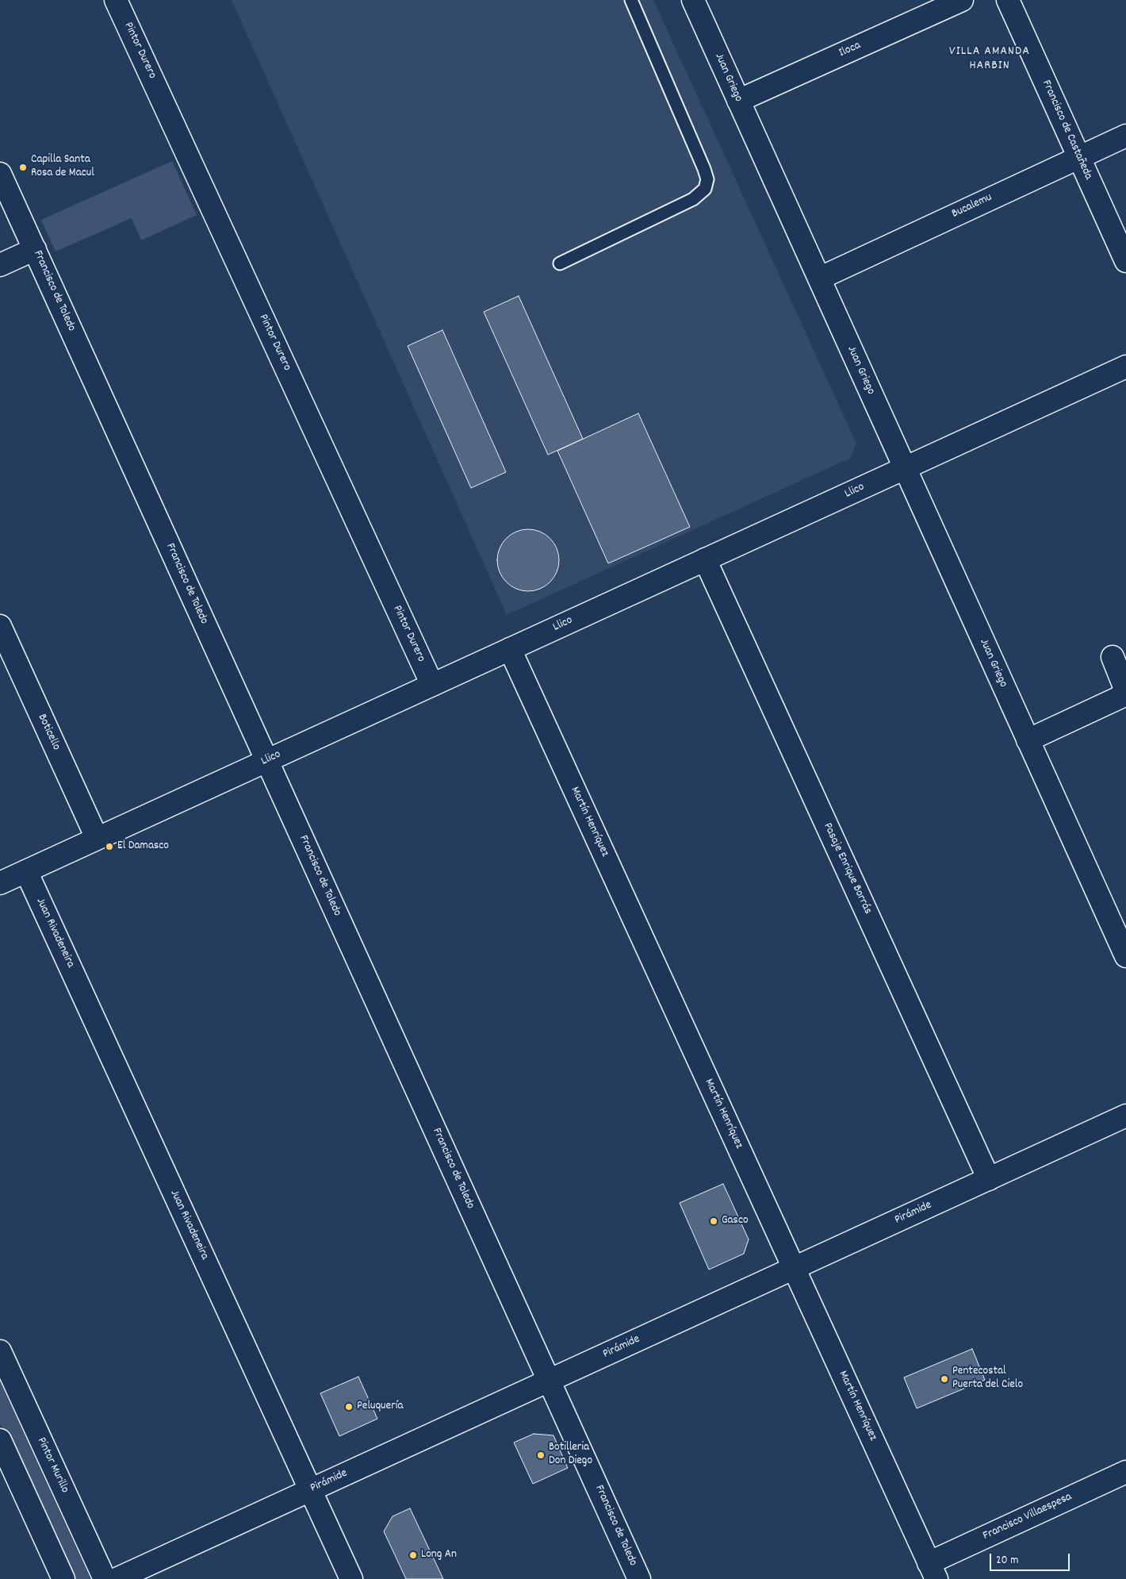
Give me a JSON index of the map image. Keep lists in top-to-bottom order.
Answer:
{
  "streets": {
    "street": [
      "Iloca",
      "Pintor Durero",
      "Juan Griego",
      "Francisco de Castañeda",
      "Bucalemu",
      "Francisco de Toledo",
      "Llico",
      "Boticello",
      "Martín Henríquez",
      "Pasaje Enrique Borrás",
      "Juan Rivadeneira",
      "Pirámide",
      "Pintor Murillo",
      "Francisco Villaespesa"
    ]
  },
  "crossings": [
    ["Iloca", "Juan Griego"],
    ["Pintor Durero", "Llico"],
    ["Juan Griego", "Bucalemu"],
    ["Juan Griego", "Llico"],
    ["Francisco de Castañeda", "Bucalemu"],
    ["Francisco de Toledo", "Llico"],
    ["Francisco de Toledo", "Pirámide"],
    ["Llico", "Boticello"],
    ["Llico", "Martín Henríquez"],
    ["Llico", "Pasaje Enrique Borrás"],
    ["Llico", "Juan Rivadeneira"],
    ["Martín Henríquez", "Pirámide"],
    ["Martín Henríquez", "Francisco Villaespesa"],
    ["Pasaje Enrique Borrás", "Pirámide"],
    ["Juan Rivadeneira", "Pirámide"]
  ],
  "districts": ["VILLA AMANDA HARBIN"],
  "places": [
    "Capilla Santa Rosa de Macul",
    "El Damasco",
    "Gasco",
    "Pentecostal Puerta del Cielo",
    "Peluquería",
    "Botilleria Don Diego",
    "Long An"
  ],
  "scale_bar": "20 m"
}
